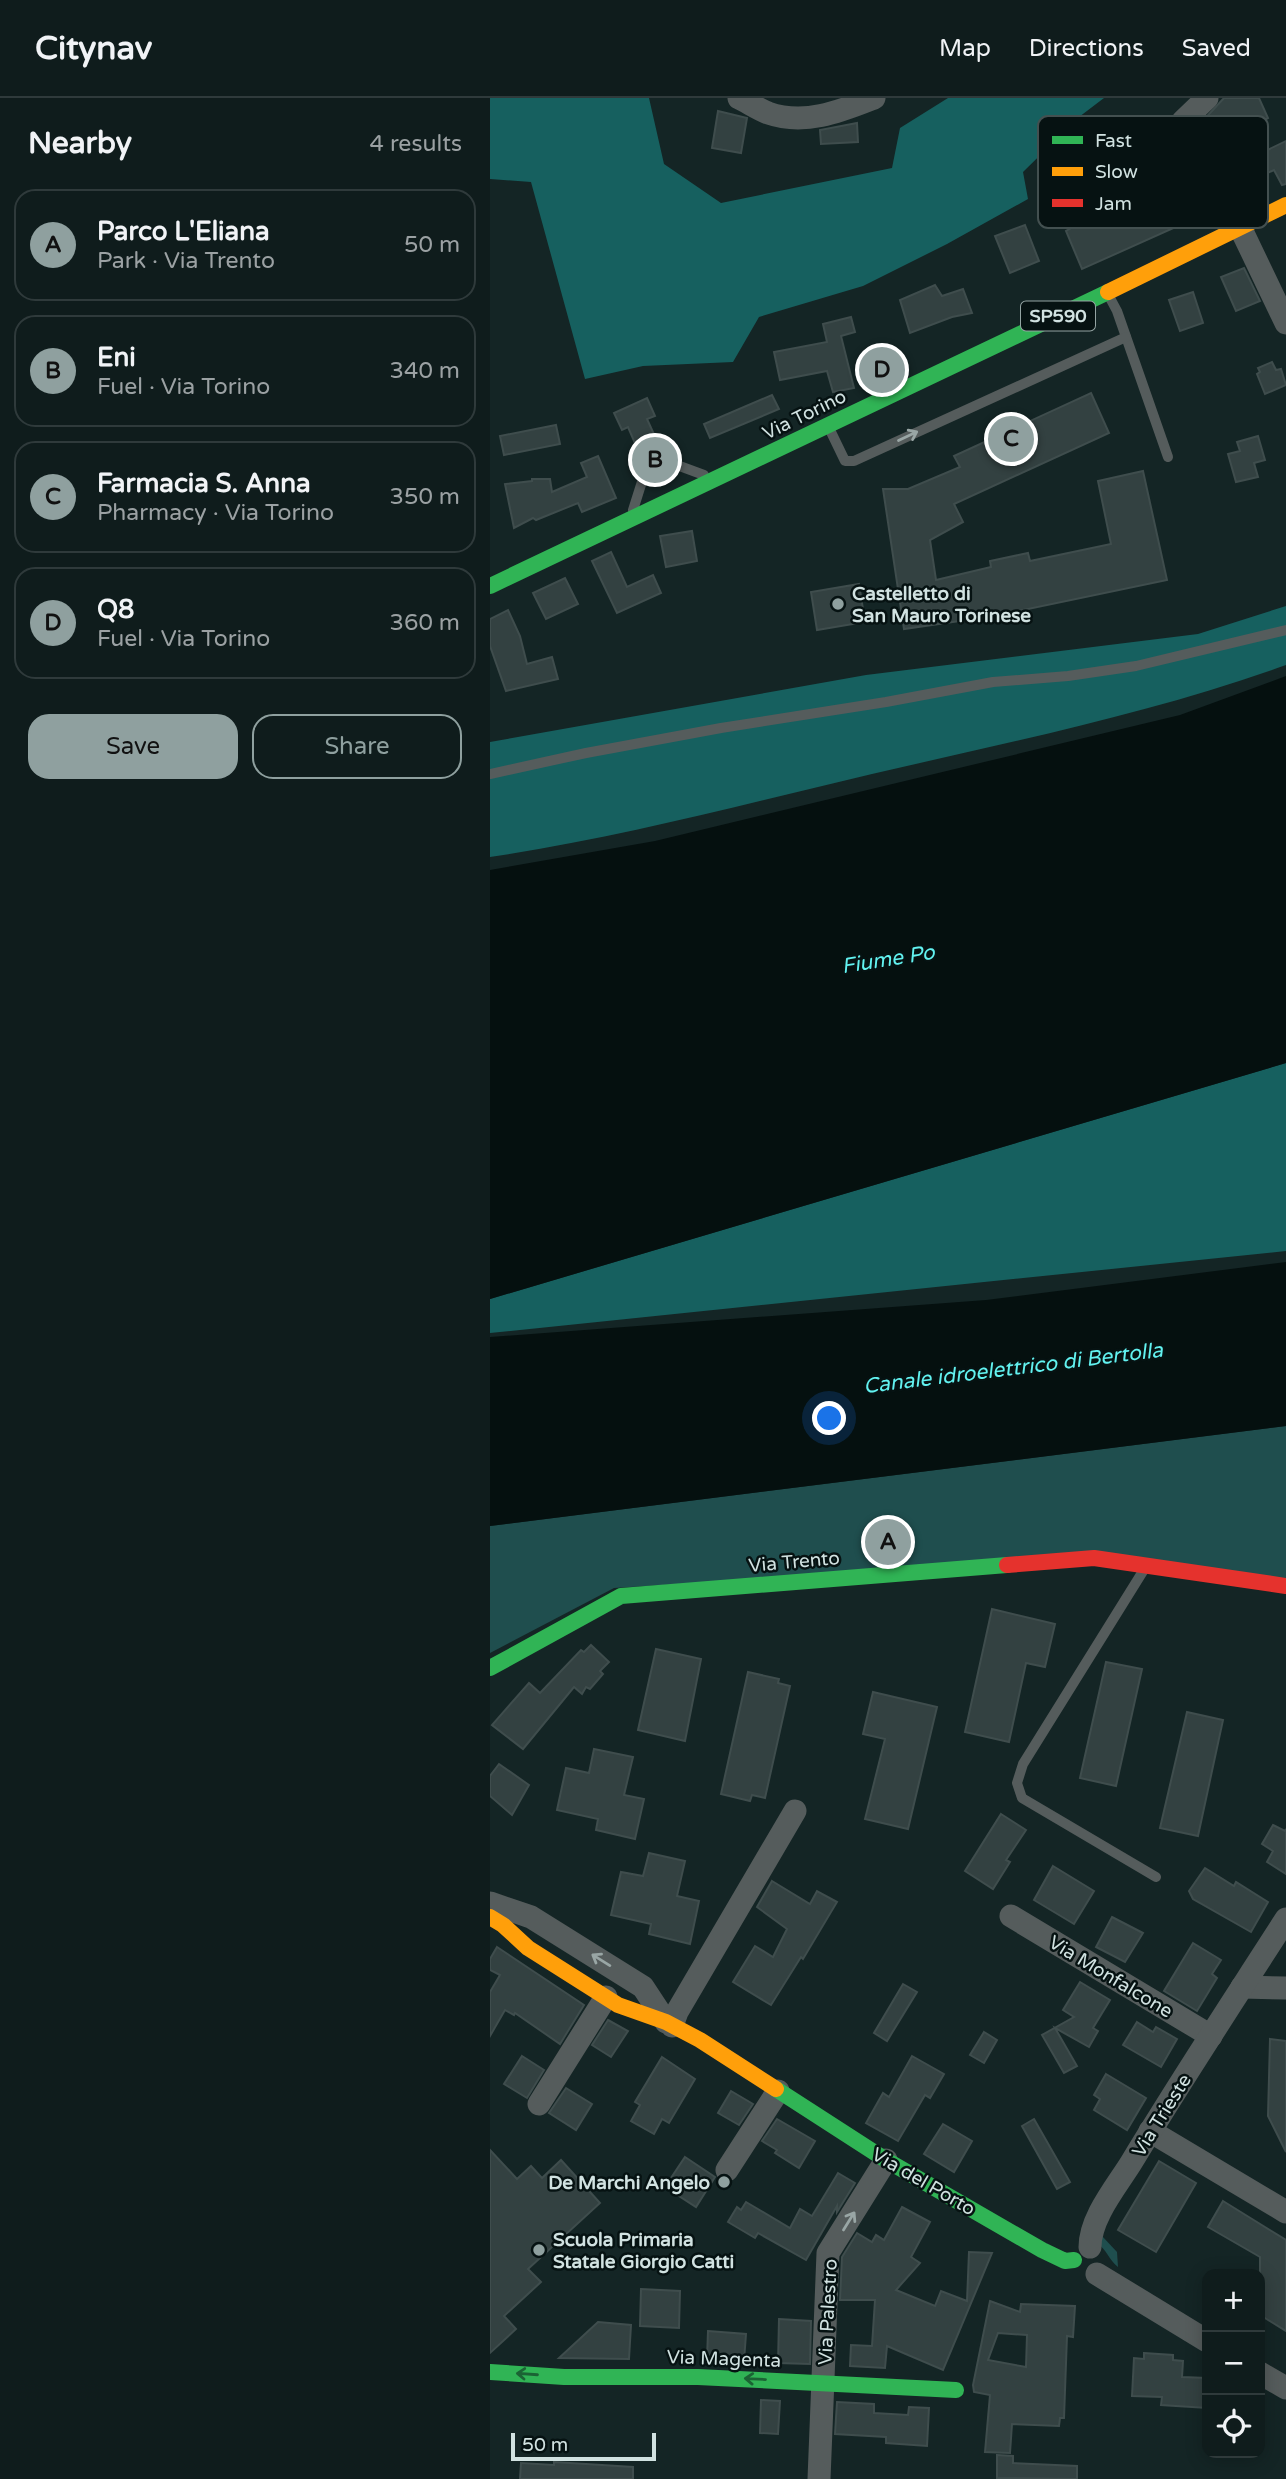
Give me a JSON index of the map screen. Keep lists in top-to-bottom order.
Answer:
{
  "streets": {
    "street": [
      "SP590",
      "Via Torino",
      "Via Trento",
      "Via Monfalcone",
      "Via Trieste",
      "Via del Porto",
      "Via Palestro",
      "Via Magenta"
    ]
  },
  "crossings": [
    ["Via Monfalcone", "Via Trieste"],
    ["Via Trieste", "Via del Porto"],
    ["Via del Porto", "Via Palestro"],
    ["Via Palestro", "Via Magenta"]
  ],
  "one_way": ["Via Magenta"],
  "water": ["Fiume Po", "Canale idroelettrico di Bertolla"],
  "places": ["Castelletto di San Mauro Torinese", "De Marchi Angelo", "Scuola Primaria Statale Giorgio Catti"],
  "legend": ["Fast", "Slow", "Jam"],
  "scale_bar": "50 m",
  "page": {
    "header": "Citynav",
    "nav": ["Map", "Directions", "Saved"],
    "heading": ["Nearby", "4 results"],
    "list": [
      {
        "mark": "A",
        "name": "Parco L'Eliana",
        "note": "Park · Via Trento",
        "value": "50 m"
      },
      {
        "mark": "B",
        "name": "Eni",
        "note": "Fuel · Via Torino",
        "value": "340 m"
      },
      {
        "mark": "C",
        "name": "Farmacia S. Anna",
        "note": "Pharmacy · Via Torino",
        "value": "350 m"
      },
      {
        "mark": "D",
        "name": "Q8",
        "note": "Fuel · Via Torino",
        "value": "360 m"
      }
    ],
    "pins": [
      "D",
      "C",
      "B",
      "A"
    ],
    "buttons": ["Save", "Share"],
    "map_buttons": ["+", "−"],
    "scale": "50 m"
  }
}
